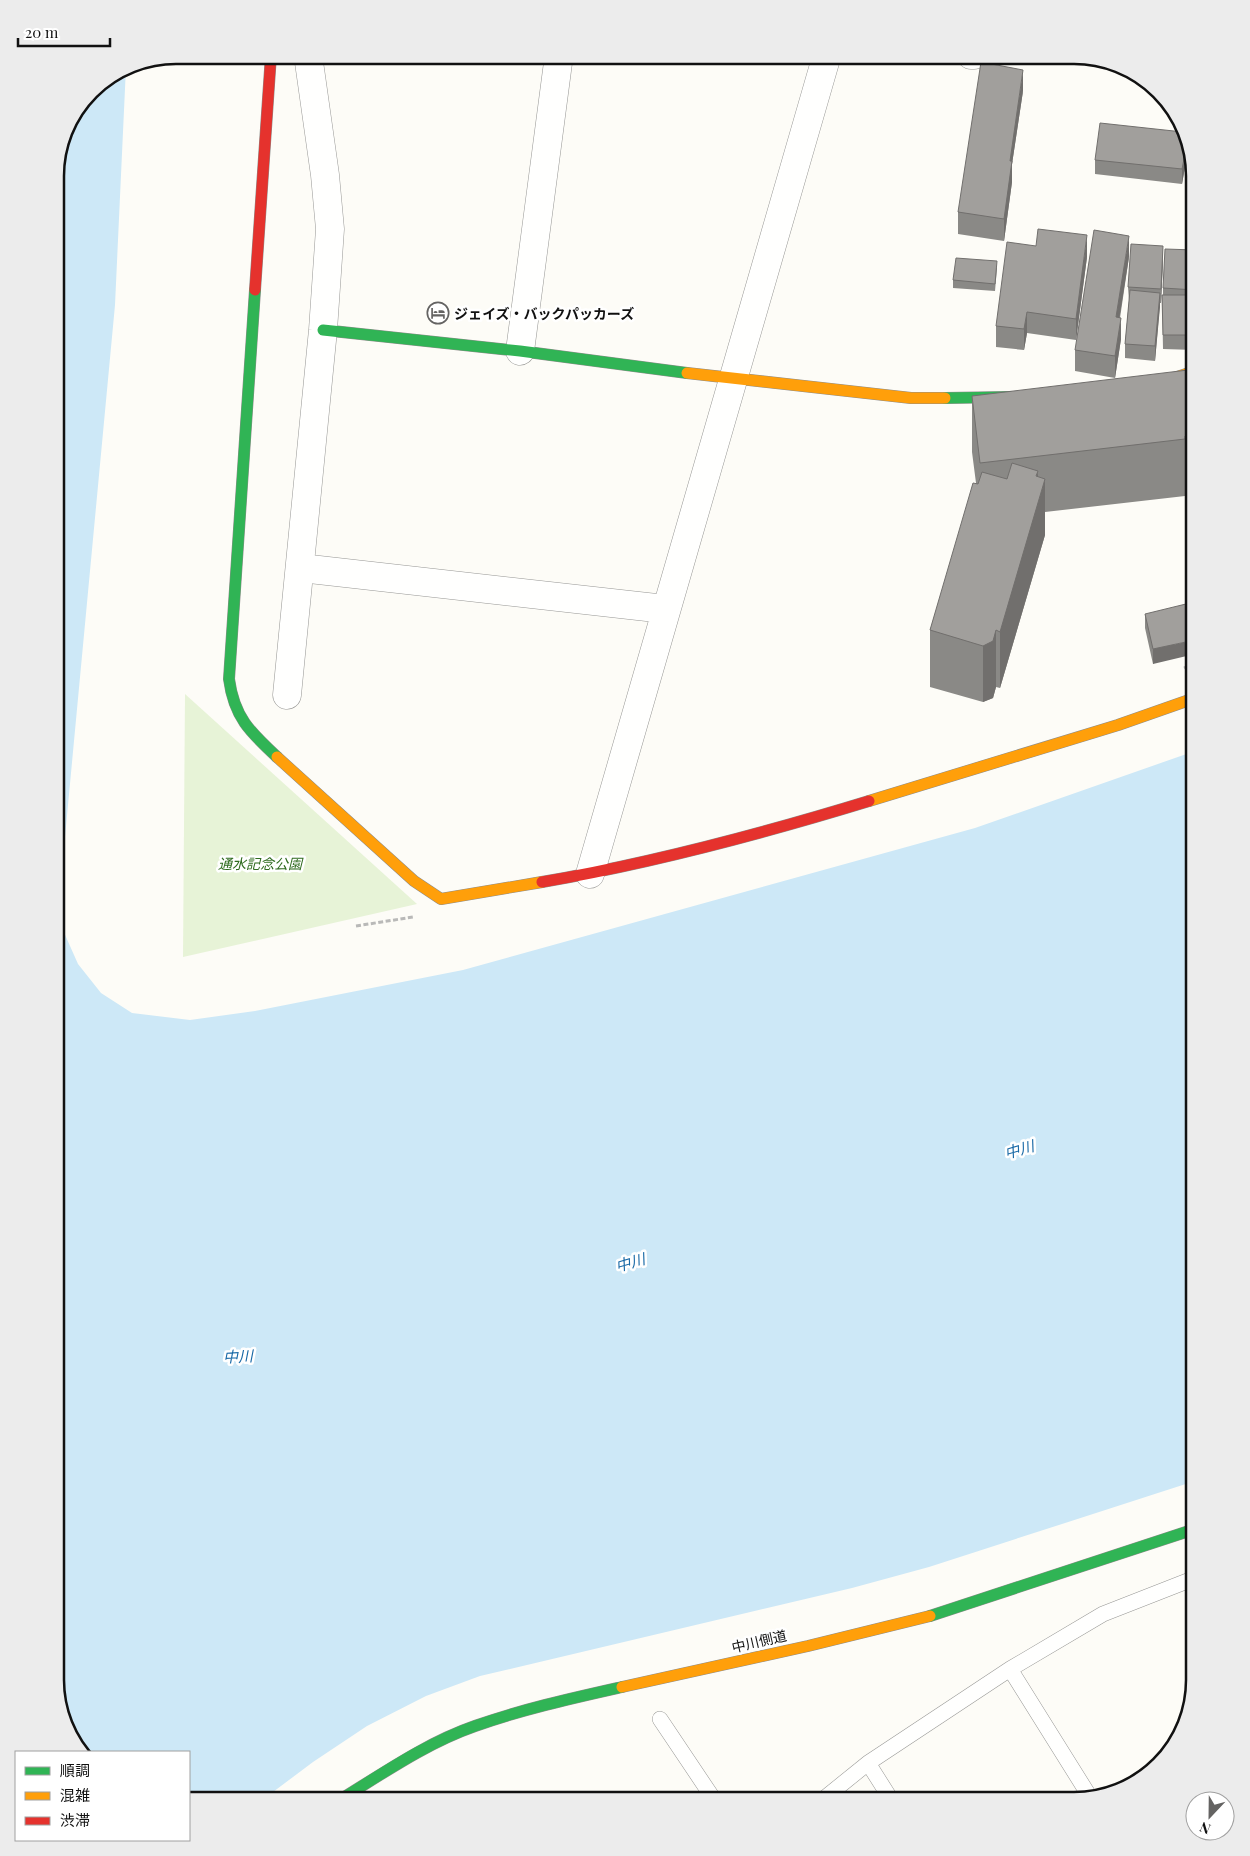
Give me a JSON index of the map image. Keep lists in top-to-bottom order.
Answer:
{
  "streets": {
    "street": ["中川側道"]
  },
  "water": ["中川"],
  "parks": ["通水記念公園"],
  "places": {
    "hotel": ["ジェイズ・バックパッカーズ"]
  },
  "legend": ["順調", "混雑", "渋滞"],
  "scale_bar": "20 m",
  "north": "bottom"
}
